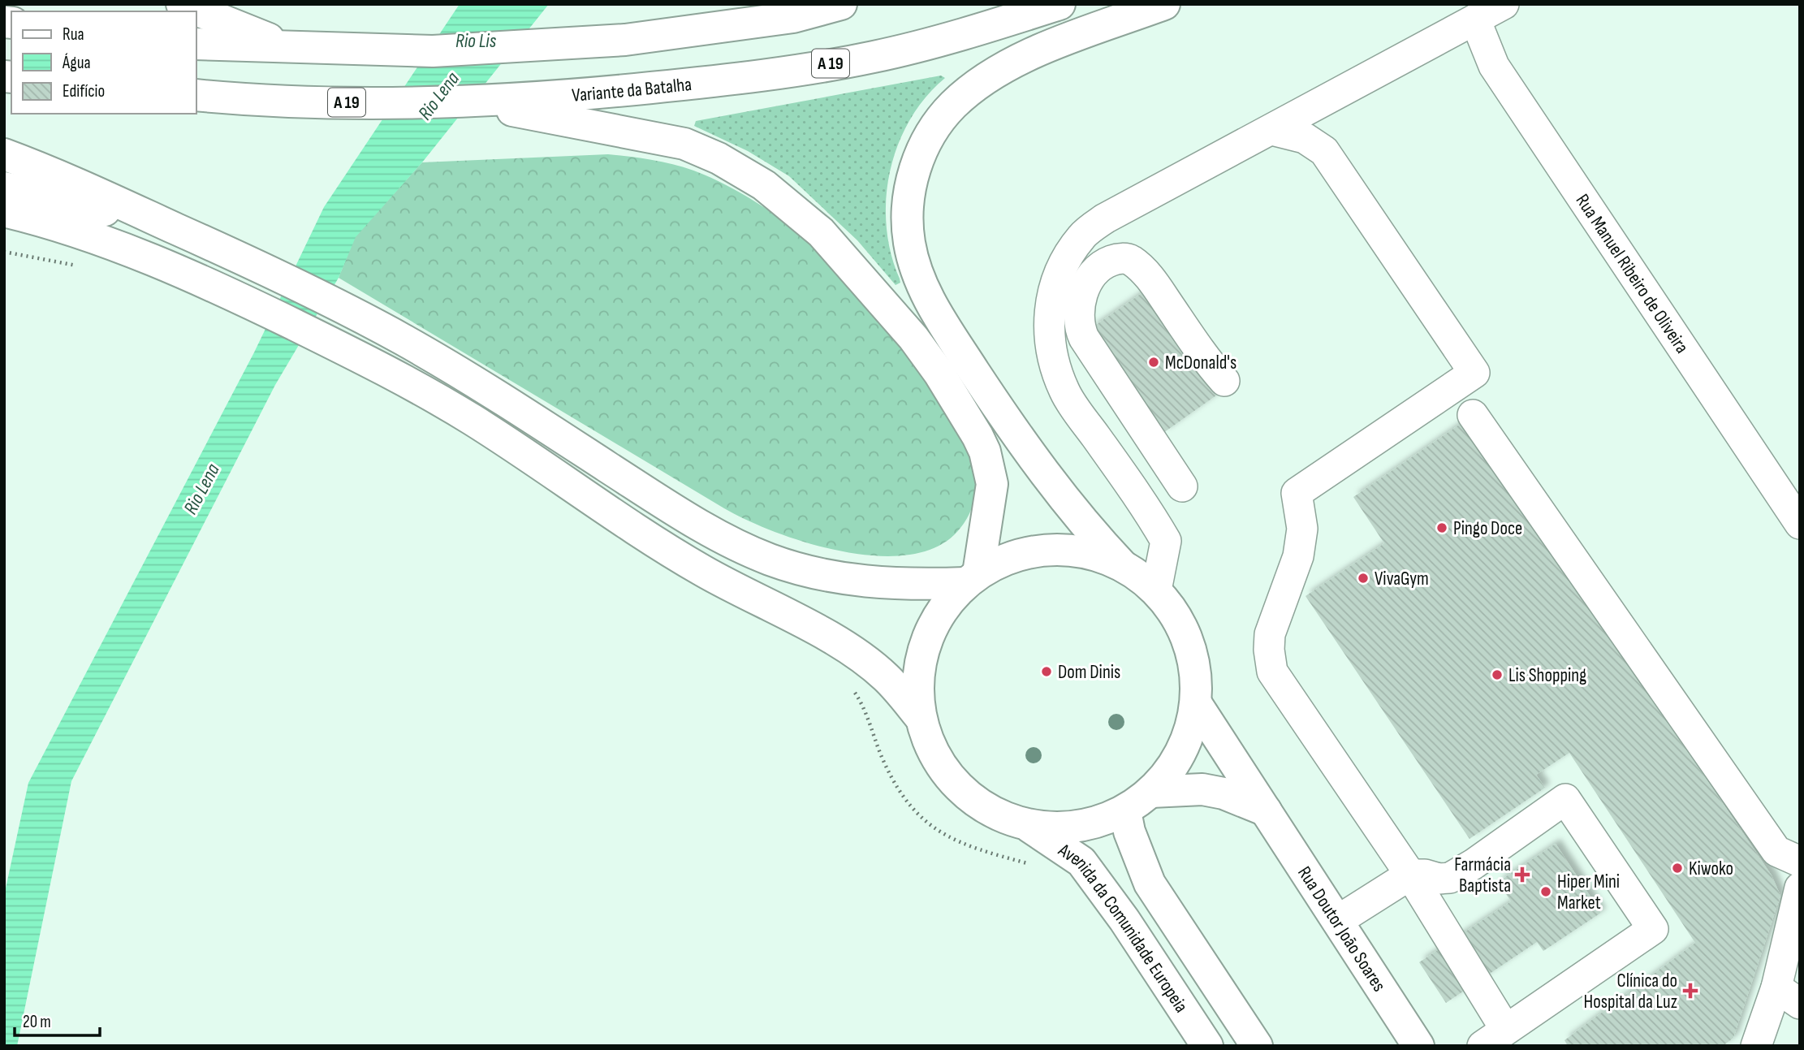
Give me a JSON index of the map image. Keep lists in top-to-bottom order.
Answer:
{
  "streets": {
    "main road": [
      "A 19",
      "Variante da Batalha",
      "Rua Doutor João Soares",
      "Avenida da Comunidade Europeia"
    ],
    "street": ["Rua Manuel Ribeiro de Oliveira"]
  },
  "water": ["Rio Lis", "Rio Lena"],
  "places": {
    "other": [
      "McDonald's",
      "Pingo Doce",
      "VivaGym",
      "Dom Dinis",
      "Lis Shopping",
      "Kiwoko",
      "Hiper Mini Market"
    ],
    "health": ["Farmácia Baptista", "Clínica do Hospital da Luz"]
  },
  "legend": ["Rua", "Água", "Edifício"],
  "scale_bar": "20 m"
}
